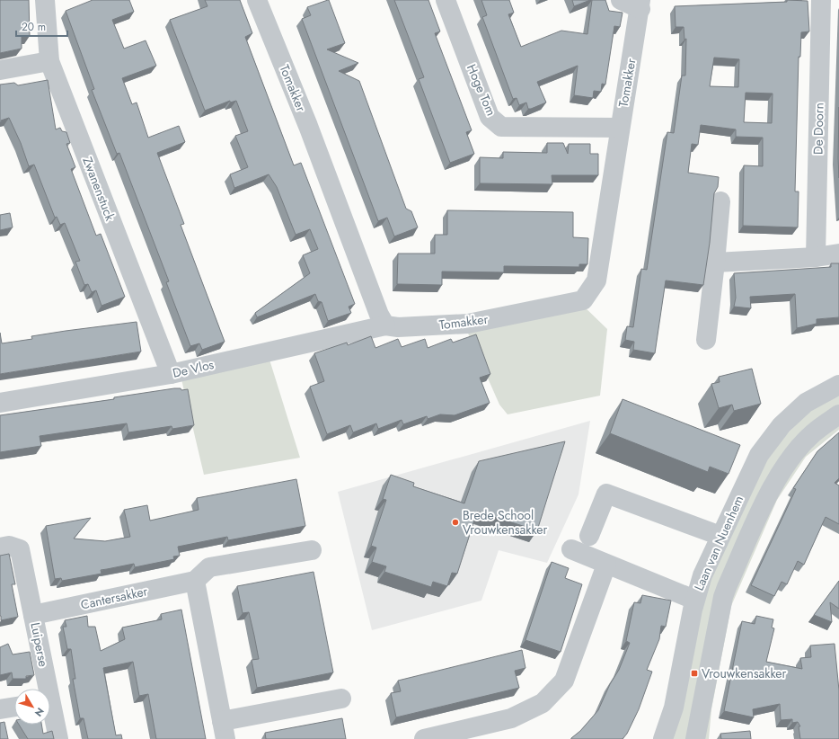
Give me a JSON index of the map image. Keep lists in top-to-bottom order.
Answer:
{
  "streets": {
    "street": [
      "Tomakker",
      "Hoge Tom",
      "De Doorn",
      "Zwanenstuck",
      "De Vlos",
      "Laan van Nuenhem",
      "Cantersakker",
      "Luiperse"
    ]
  },
  "crossings": [
    ["Tomakker", "Hoge Tom"],
    ["Tomakker", "De Vlos"],
    ["Zwanenstuck", "De Vlos"],
    ["Cantersakker", "Luiperse"]
  ],
  "places": {
    "other": ["Brede School Vrouwkensakker"],
    "transit": ["Vrouwkensakker"]
  },
  "scale_bar": "20 m",
  "north": "bottom right"
}
